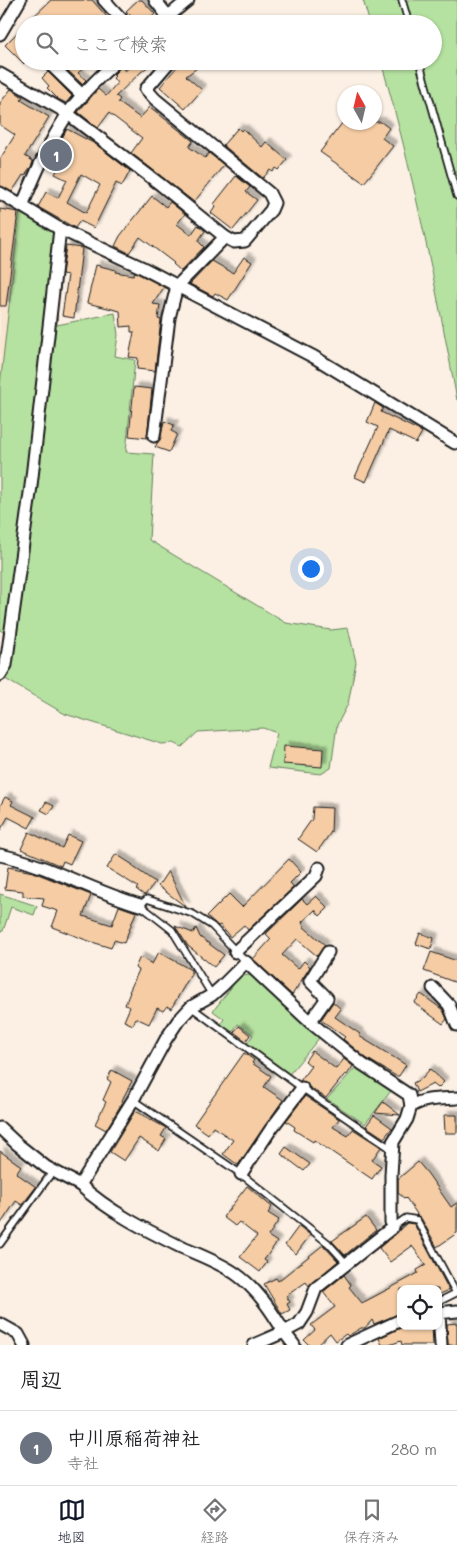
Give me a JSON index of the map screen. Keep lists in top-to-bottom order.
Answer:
{
  "north": "top",
  "page": {
    "search": "ここで検索",
    "pins": "1",
    "heading": "周辺",
    "list": [
      {
        "mark": "1",
        "name": "中川原稲荷神社",
        "note": "寺社",
        "value": "280 m"
      }
    ],
    "nav": ["地図", "経路", "保存済み"]
  }
}
